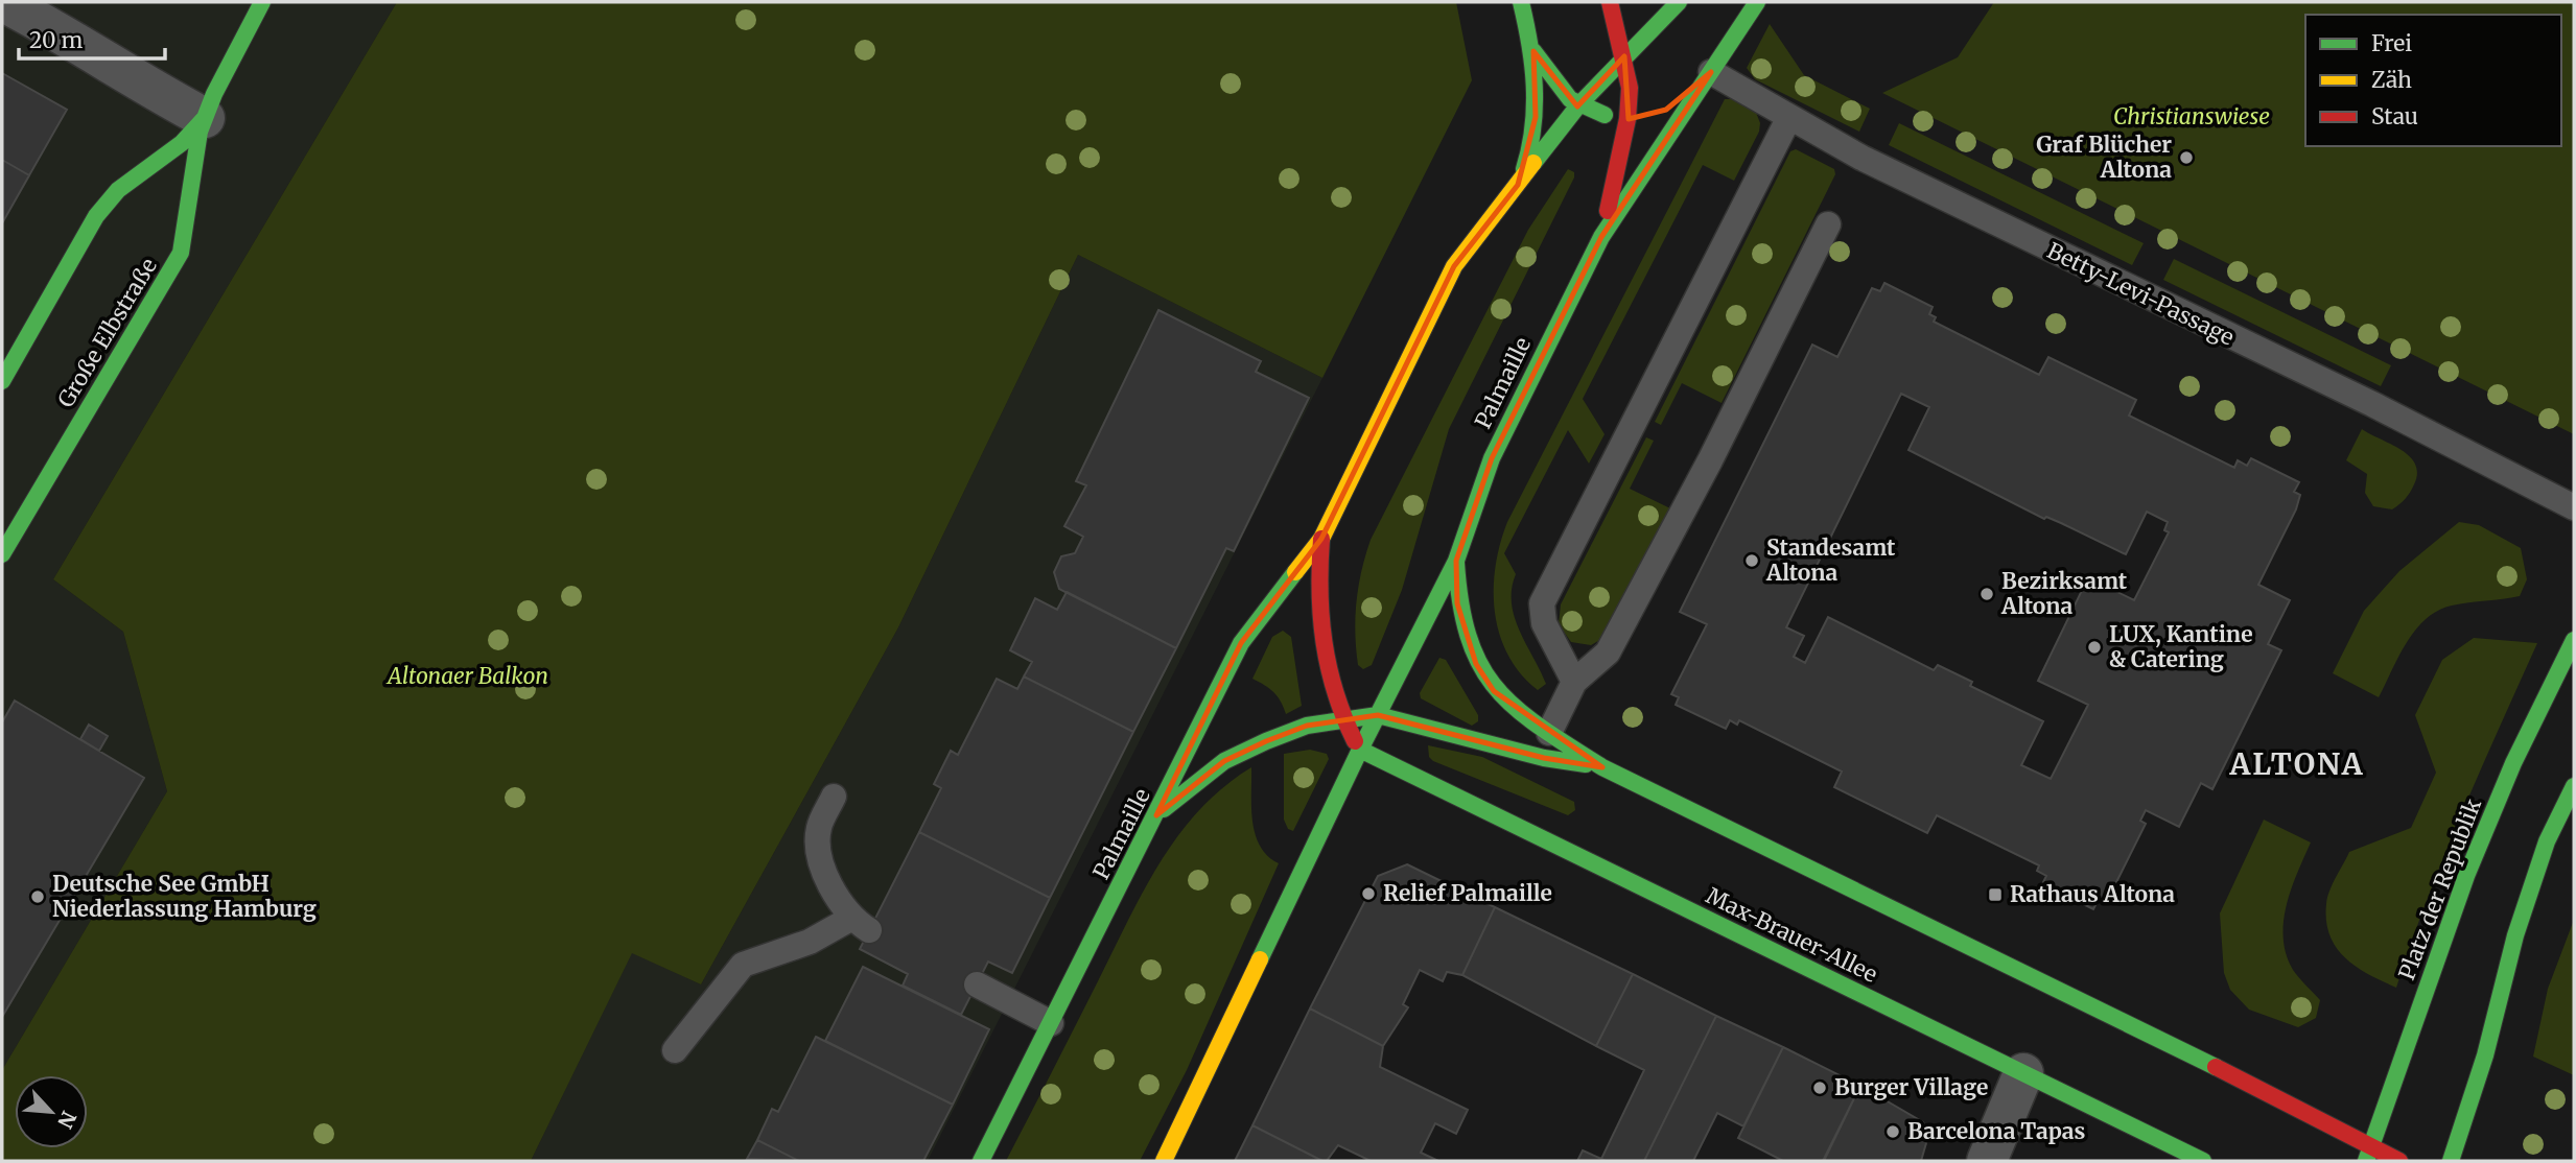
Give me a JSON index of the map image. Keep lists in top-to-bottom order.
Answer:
{
  "streets": {
    "main road": [
      "Große Elbstraße",
      "Palmaille",
      "Platz der Republik",
      "Max-Brauer-Allee"
    ],
    "lane": ["Betty-Levi-Passage"]
  },
  "crossings": [
    ["Betty-Levi-Passage", "Palmaille"],
    ["Palmaille", "Max-Brauer-Allee"]
  ],
  "districts": ["ALTONA"],
  "parks": ["Christianswiese", "Altonaer Balkon"],
  "places": {
    "other": [
      "Graf Blücher Altona",
      "Standesamt Altona",
      "Bezirksamt Altona",
      "LUX, Kantine & Catering",
      "Relief Palmaille",
      "Deutsche See GmbH Niederlassung Hamburg",
      "Burger Village",
      "Barcelona Tapas"
    ],
    "transit": ["Rathaus Altona"]
  },
  "legend": ["Frei", "Zäh", "Stau"],
  "scale_bar": "20 m",
  "north": "bottom right"
}
